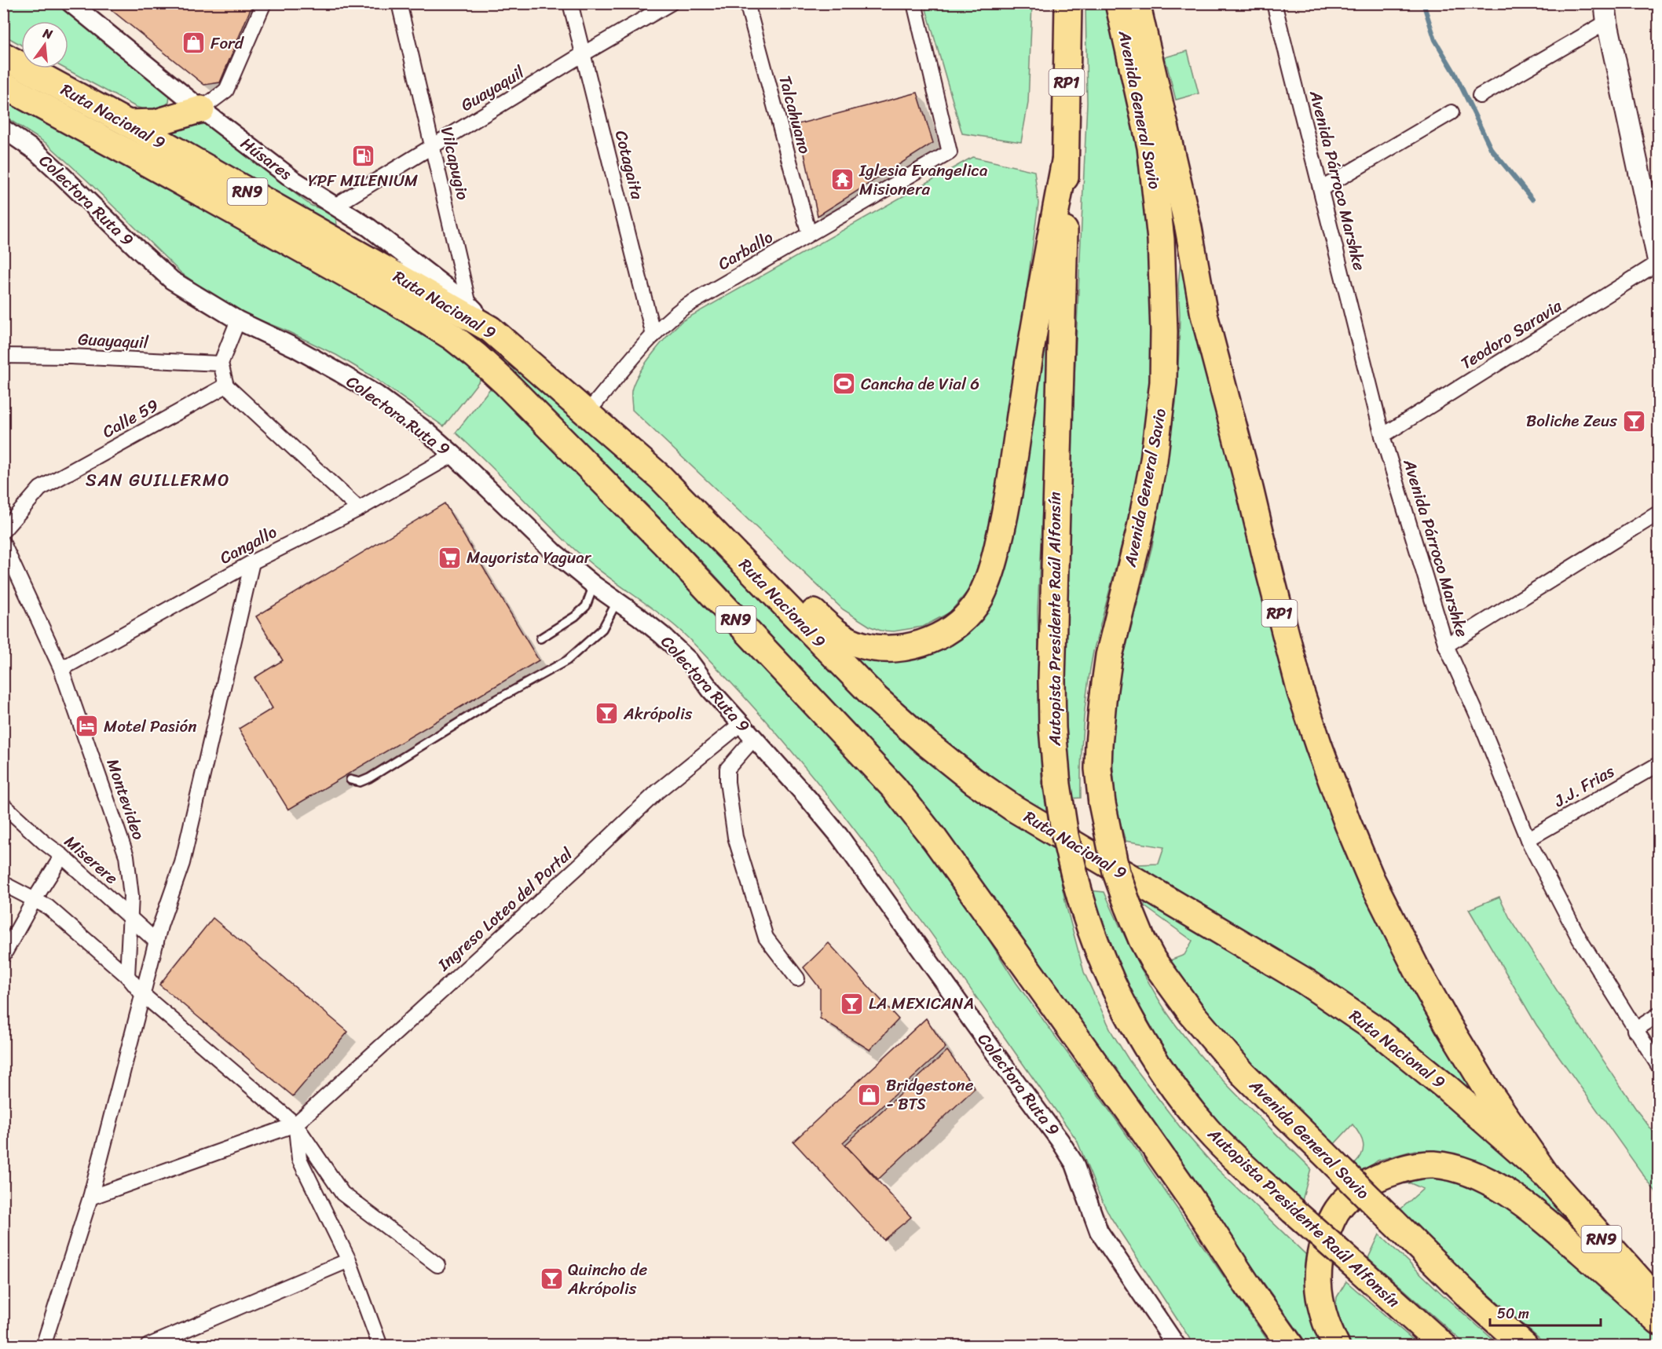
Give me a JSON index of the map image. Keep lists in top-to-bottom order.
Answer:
{
  "streets": {
    "highway": [
      "RP1",
      "Avenida General Savio",
      "Ruta Nacional 9",
      "RN9",
      "Autopista Presidente Raúl Alfonsín"
    ],
    "street": [
      "Guayaquil",
      "Talcahuano",
      "Húsares",
      "Vilcapugio",
      "Cotagaita",
      "Avenida Párroco Marshke",
      "Colectora Ruta 9",
      "Carballo",
      "Teodoro Saravia",
      "Calle 59",
      "Cangallo",
      "J.J. Frias",
      "Montevideo",
      "Miserere",
      "Ingreso Loteo del Portal"
    ]
  },
  "crossings": [
    ["RP1", "Ruta Nacional 9"],
    ["RP1", "RN9"],
    ["RP1", "Autopista Presidente Raúl Alfonsín"],
    ["Guayaquil", "Húsares"],
    ["Guayaquil", "Vilcapugio"],
    ["Guayaquil", "Cotagaita"],
    ["Talcahuano", "Carballo"],
    ["Ruta Nacional 9", "Húsares"],
    ["Ruta Nacional 9", "RN9"],
    ["Ruta Nacional 9", "Carballo"],
    ["Húsares", "Vilcapugio"],
    ["Cotagaita", "Carballo"],
    ["Avenida Párroco Marshke", "Teodoro Saravia"],
    ["Avenida Párroco Marshke", "J.J. Frias"],
    ["Colectora Ruta 9", "Cangallo"],
    ["Colectora Ruta 9", "Ingreso Loteo del Portal"],
    ["Cangallo", "Montevideo"],
    ["Montevideo", "Miserere"]
  ],
  "districts": ["SAN GUILLERMO"],
  "places": {
    "shop": ["Ford", "Bridgestone - BTS"],
    "fuel station": ["YPF MILENIUM"],
    "temple": ["Iglesia Evangelica Misionera"],
    "sports": ["Cancha de Vial 6"],
    "bar": [
      "Boliche Zeus",
      "Akrópolis",
      "LA MEXICANA",
      "Quincho de Akrópolis"
    ],
    "supermarket": ["Mayorista Yaguar"],
    "hotel": ["Motel Pasión"]
  },
  "scale_bar": "50 m",
  "north": "top"
}
